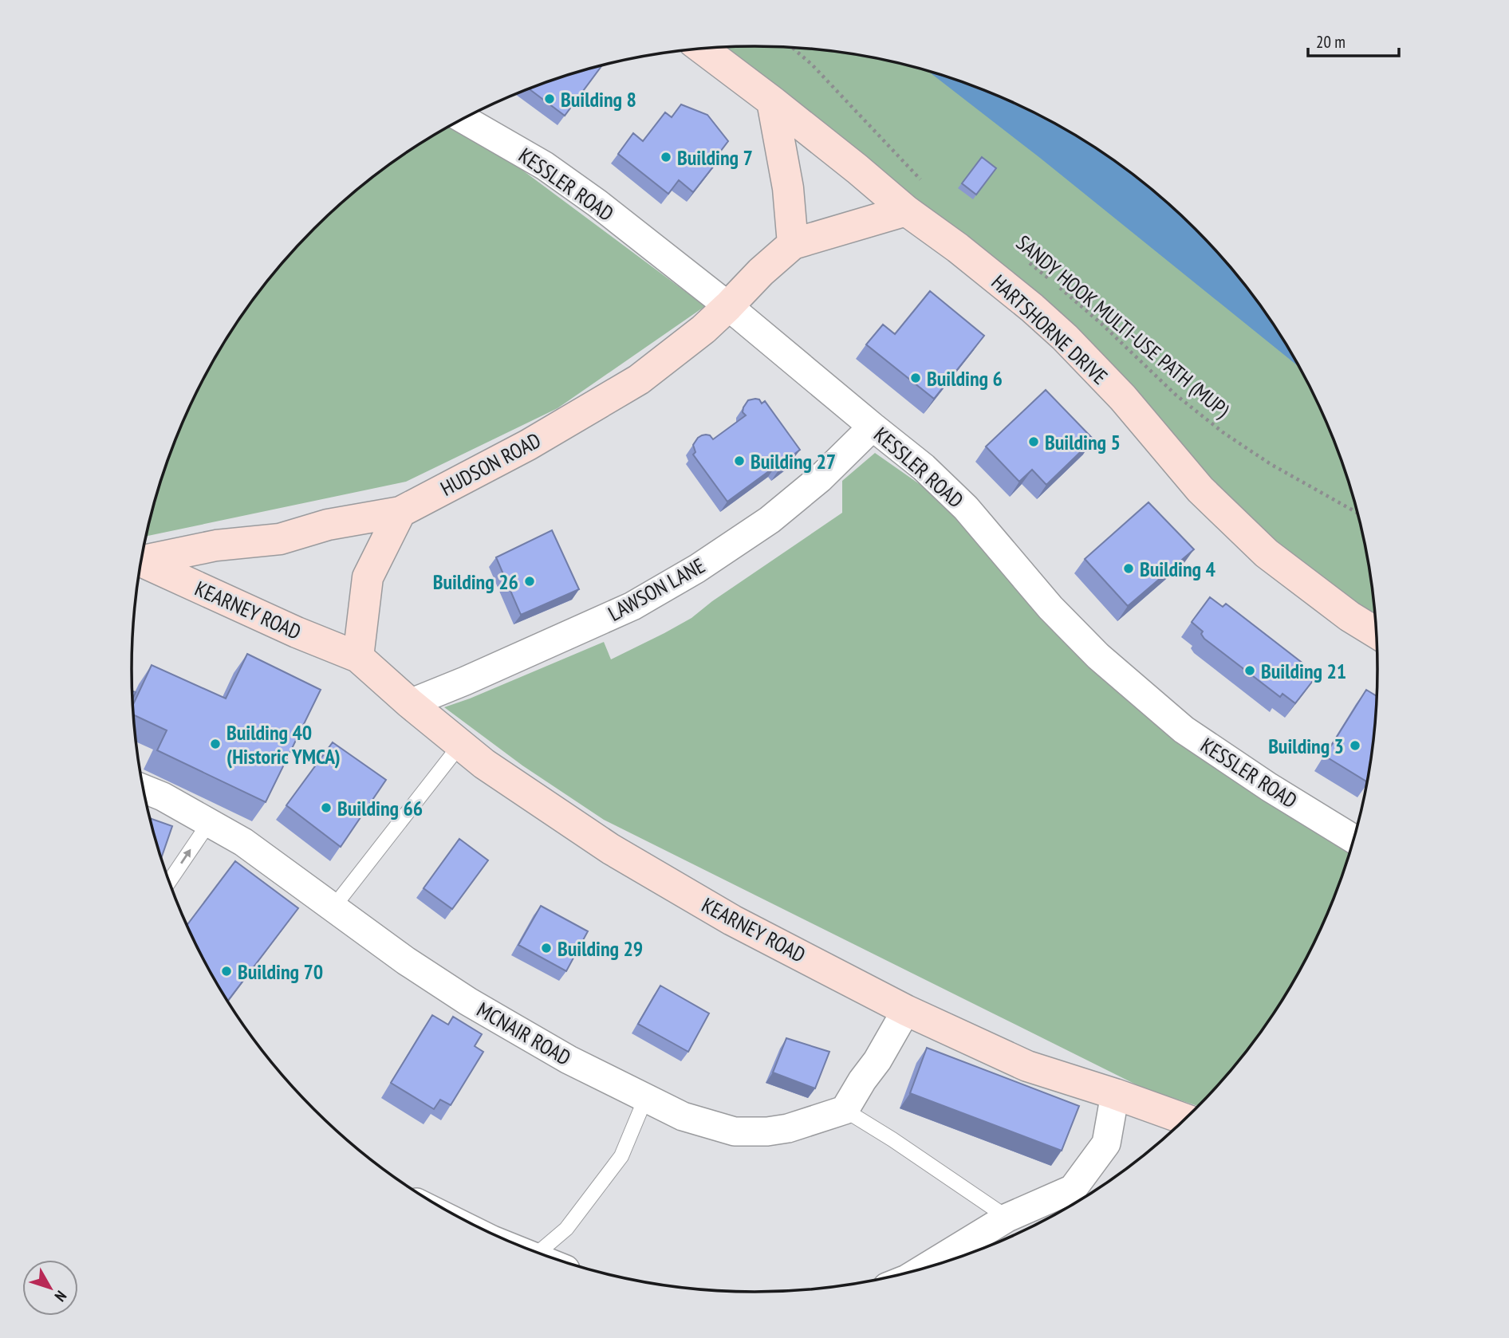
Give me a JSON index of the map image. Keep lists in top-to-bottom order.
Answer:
{
  "streets": {
    "street": [
      "KESSLER ROAD",
      "HARTSHORNE DRIVE",
      "HUDSON ROAD",
      "LAWSON LANE",
      "KEARNEY ROAD",
      "MCNAIR ROAD"
    ],
    "path": ["SANDY HOOK MULTI-USE PATH (MUP)"]
  },
  "crossings": [
    ["KESSLER ROAD", "HUDSON ROAD"],
    ["KESSLER ROAD", "LAWSON LANE"],
    ["HARTSHORNE DRIVE", "HUDSON ROAD"],
    ["LAWSON LANE", "KEARNEY ROAD"]
  ],
  "places": [
    "Building 8",
    "Building 7",
    "Building 6",
    "Building 5",
    "Building 27",
    "Building 4",
    "Building 26",
    "Building 21",
    "Building 40 (Historic YMCA)",
    "Building 3",
    "Building 66",
    "Building 29",
    "Building 70"
  ],
  "scale_bar": "20 m",
  "north": "bottom right"
}
